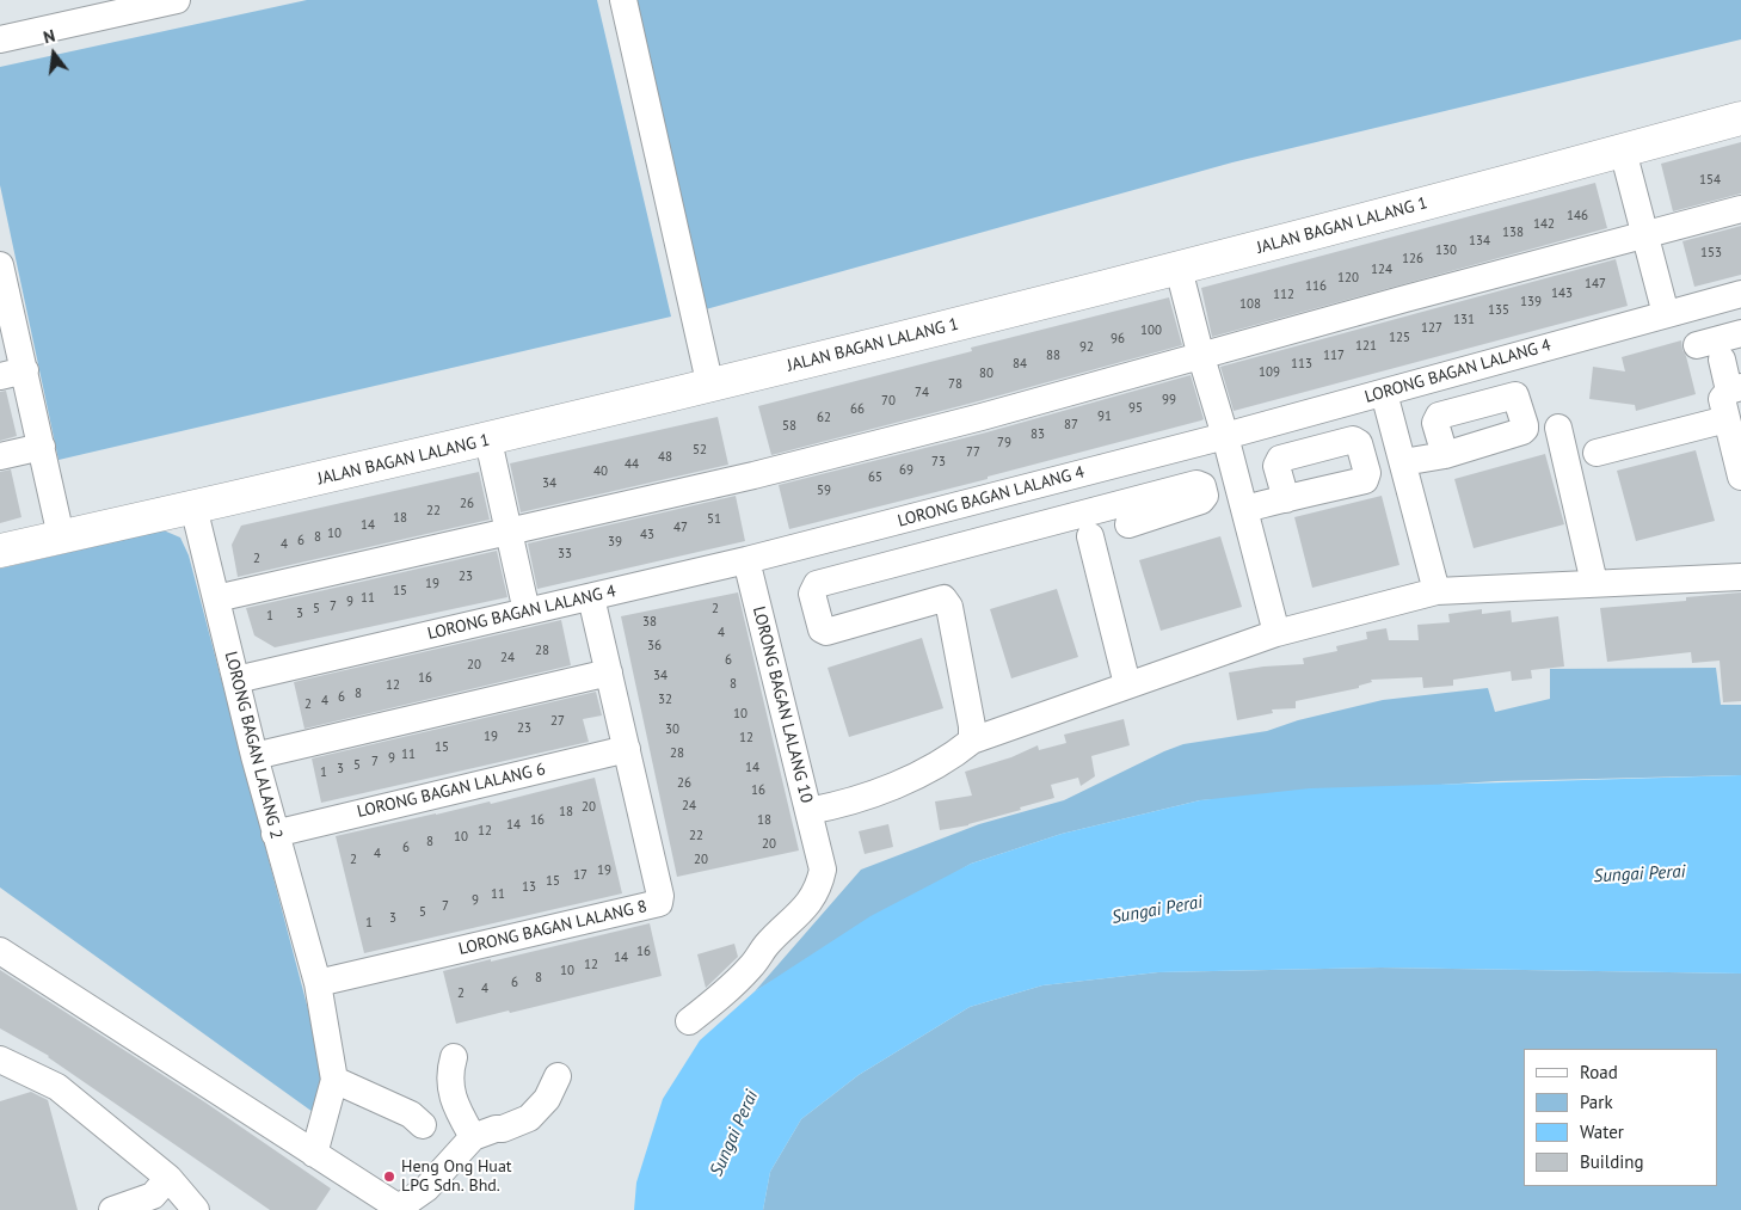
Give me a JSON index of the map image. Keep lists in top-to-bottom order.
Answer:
{
  "streets": {
    "main road": ["JALAN BAGAN LALANG 1"],
    "street": [
      "LORONG BAGAN LALANG 4",
      "LORONG BAGAN LALANG 10",
      "LORONG BAGAN LALANG 2",
      "LORONG BAGAN LALANG 6",
      "LORONG BAGAN LALANG 8"
    ]
  },
  "crossings": [
    ["JALAN BAGAN LALANG 1", "LORONG BAGAN LALANG 2"],
    ["LORONG BAGAN LALANG 4", "LORONG BAGAN LALANG 10"],
    ["LORONG BAGAN LALANG 4", "LORONG BAGAN LALANG 2"],
    ["LORONG BAGAN LALANG 4", "LORONG BAGAN LALANG 8"],
    ["LORONG BAGAN LALANG 2", "LORONG BAGAN LALANG 6"],
    ["LORONG BAGAN LALANG 2", "LORONG BAGAN LALANG 8"],
    ["LORONG BAGAN LALANG 6", "LORONG BAGAN LALANG 8"]
  ],
  "water": ["Sungai Perai"],
  "places": ["Heng Ong Huat LPG Sdn. Bhd."],
  "house_numbers": [
    "154",
    "146",
    "142",
    "138",
    "134",
    "130",
    "153",
    "126",
    "124",
    "120",
    "147",
    "116",
    "143",
    "112",
    "139",
    "108",
    "135",
    "131",
    "127",
    "100",
    "125",
    "96",
    "121",
    "92",
    "88",
    "117",
    "84",
    "113",
    "109",
    "80",
    "78",
    "74",
    "99",
    "70",
    "95",
    "66",
    "91",
    "62",
    "87",
    "58",
    "83",
    "79",
    "52",
    "77",
    "48",
    "73",
    "44",
    "69",
    "40",
    "65",
    "34",
    "59",
    "26",
    "22",
    "18",
    "51",
    "14",
    "47",
    "10",
    "43",
    "8",
    "6",
    "39",
    "4",
    "33",
    "2",
    "23",
    "19",
    "15",
    "11",
    "9",
    "7",
    "5",
    "2",
    "3",
    "1",
    "38",
    "4",
    "36",
    "28",
    "24",
    "6",
    "20",
    "34",
    "16",
    "8",
    "12",
    "8",
    "6",
    "32",
    "4",
    "2",
    "10",
    "27",
    "23",
    "30",
    "19",
    "12",
    "15",
    "28",
    "11",
    "9",
    "7",
    "5",
    "14",
    "3",
    "1",
    "26",
    "16",
    "24",
    "20",
    "18",
    "16",
    "18",
    "14",
    "12",
    "22",
    "10",
    "8",
    "20",
    "6",
    "4",
    "2",
    "20",
    "19",
    "17",
    "15",
    "13",
    "11",
    "9",
    "7",
    "5",
    "3",
    "1",
    "16",
    "14",
    "12",
    "10",
    "8",
    "6",
    "4",
    "2"
  ],
  "legend": [
    "Road",
    "Park",
    "Water",
    "Building"
  ],
  "north": "top"
}
